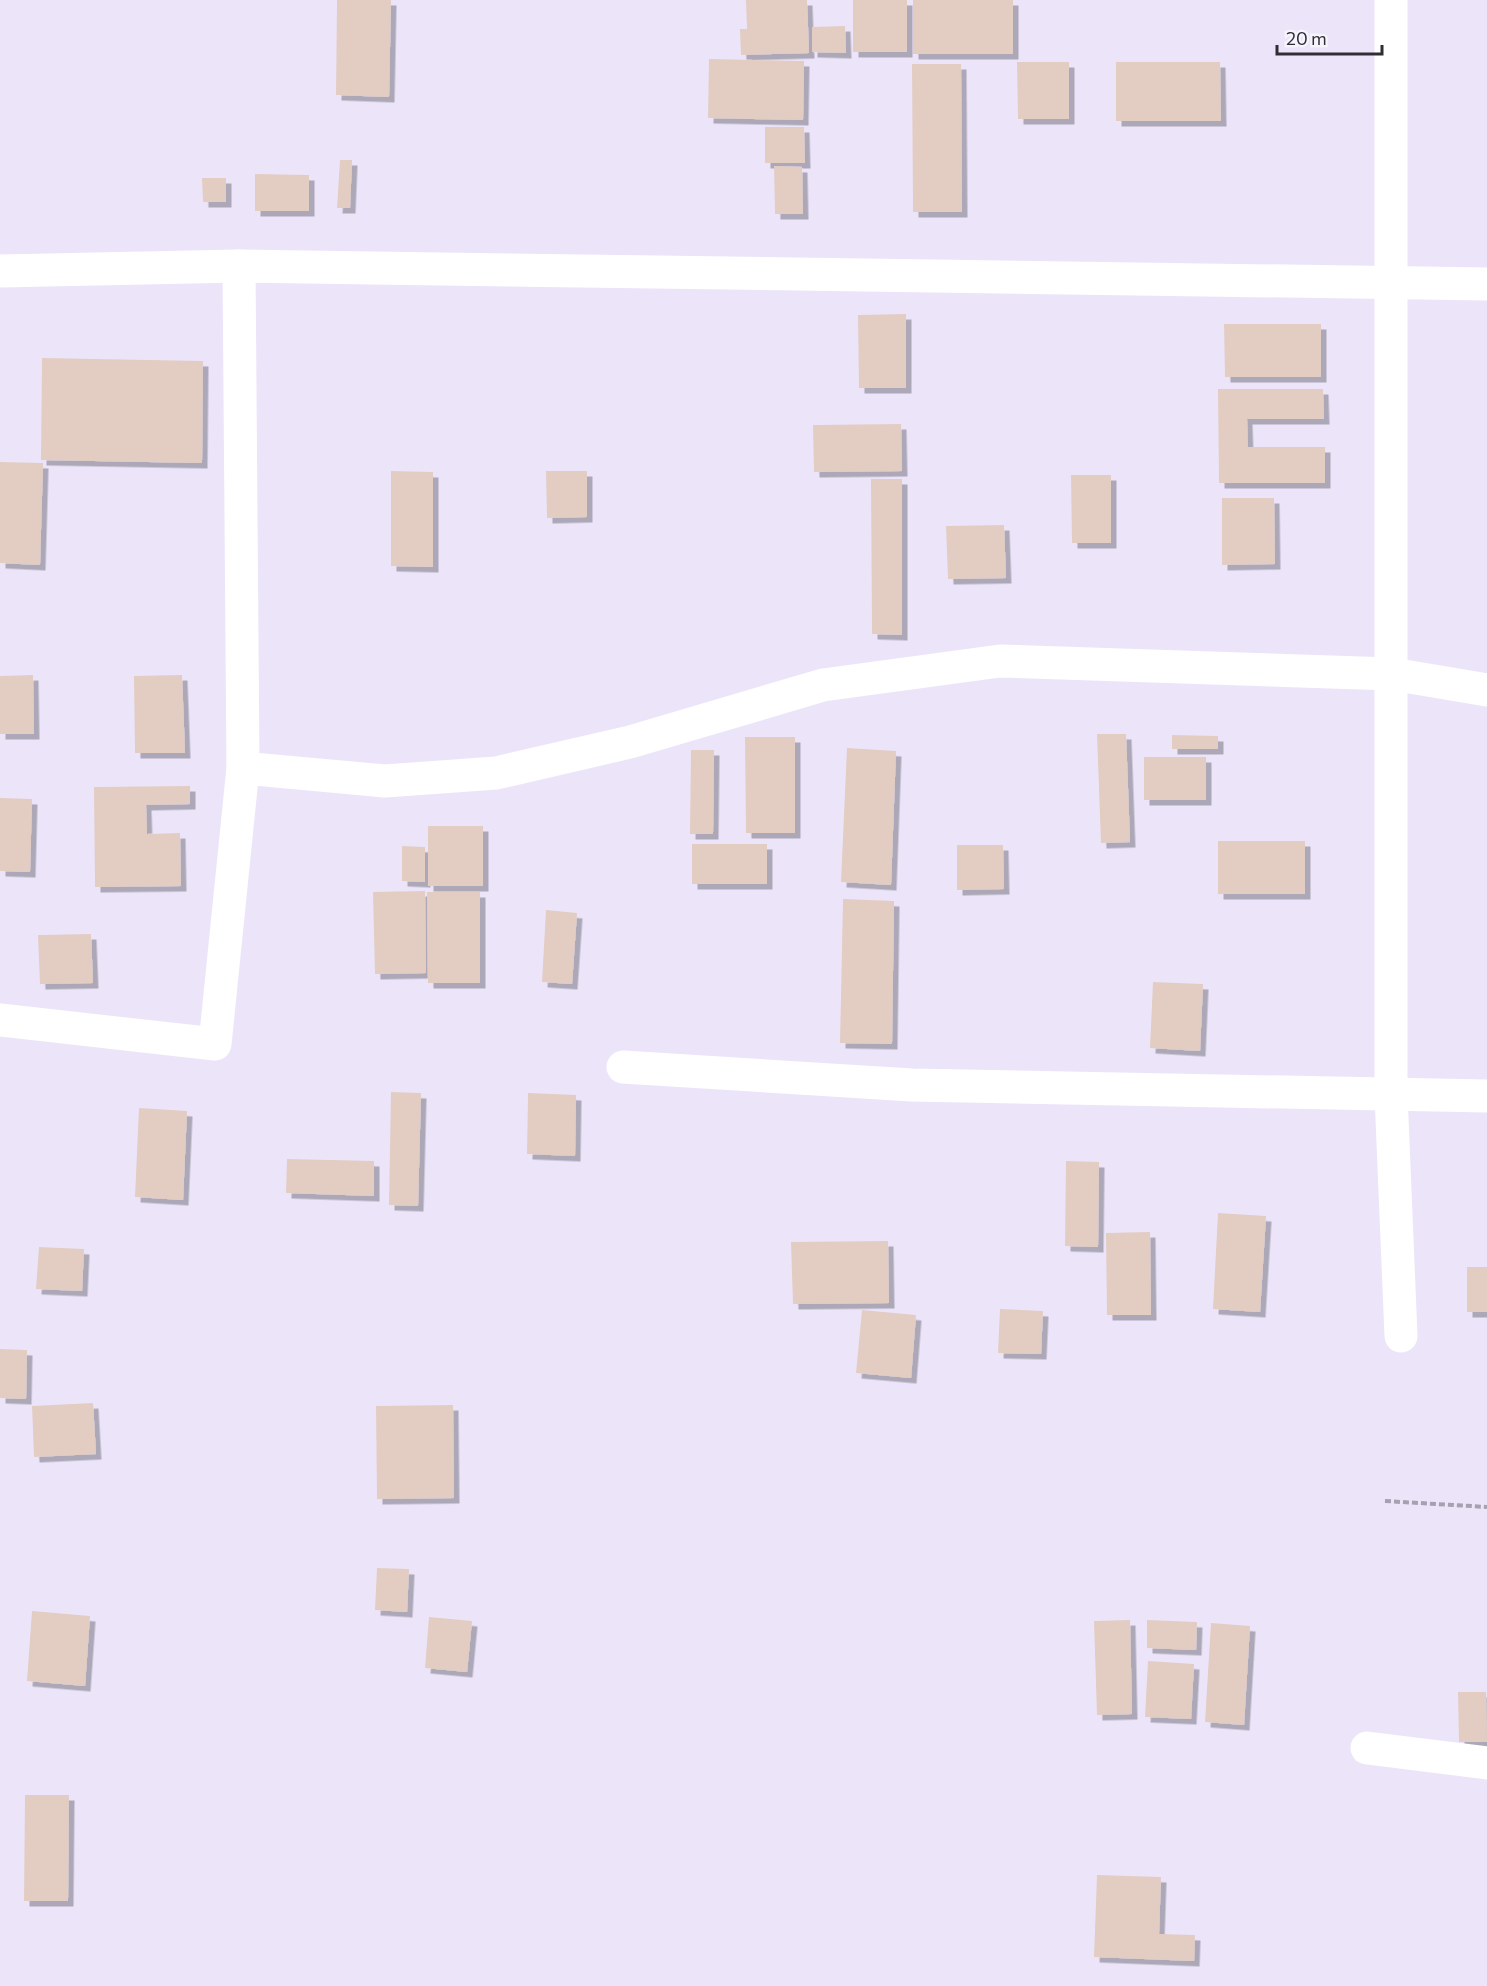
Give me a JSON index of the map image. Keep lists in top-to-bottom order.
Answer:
{
  "scale_bar": "20 m"
}
